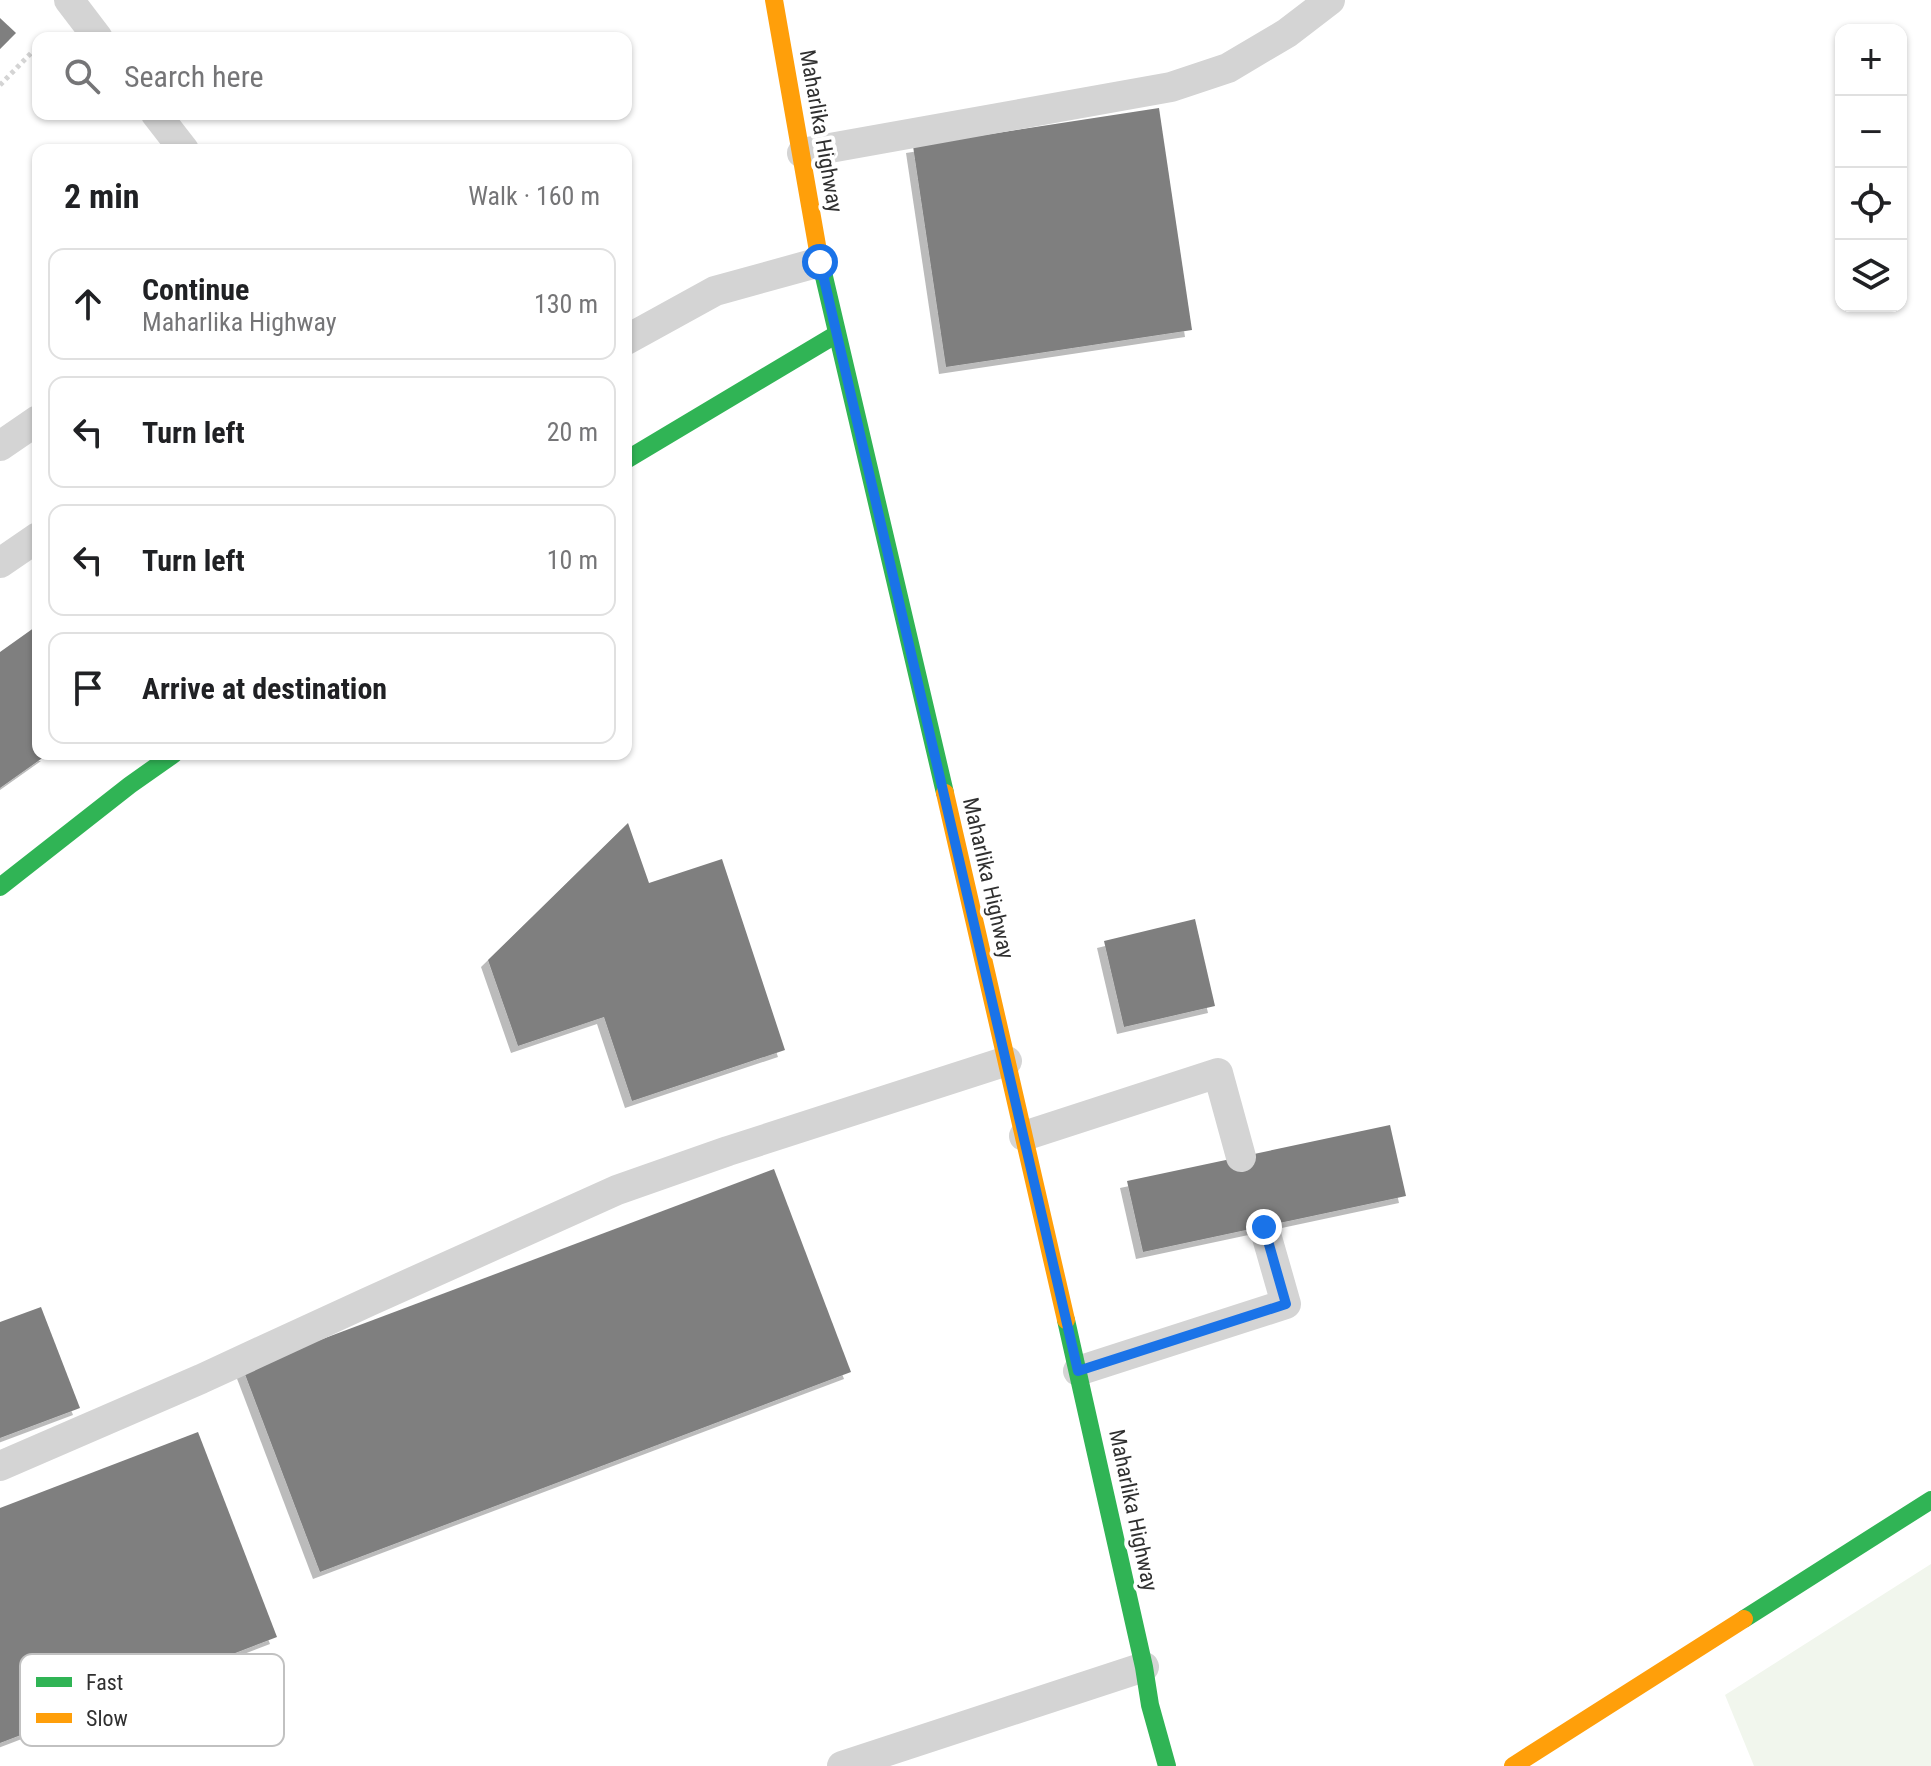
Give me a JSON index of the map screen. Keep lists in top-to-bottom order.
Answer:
{
  "streets": {
    "main road": ["Maharlika Highway"]
  },
  "legend": ["Fast", "Slow"],
  "page": {
    "map_buttons": ["+", "−"],
    "search": "Search here",
    "heading": ["2 min", "Walk · 160 m"],
    "list": [
      ["Continue", "Maharlika Highway", "130 m"],
      ["Turn left", "20 m"],
      ["Turn left", "10 m"],
      "Arrive at destination"
    ]
  }
}
